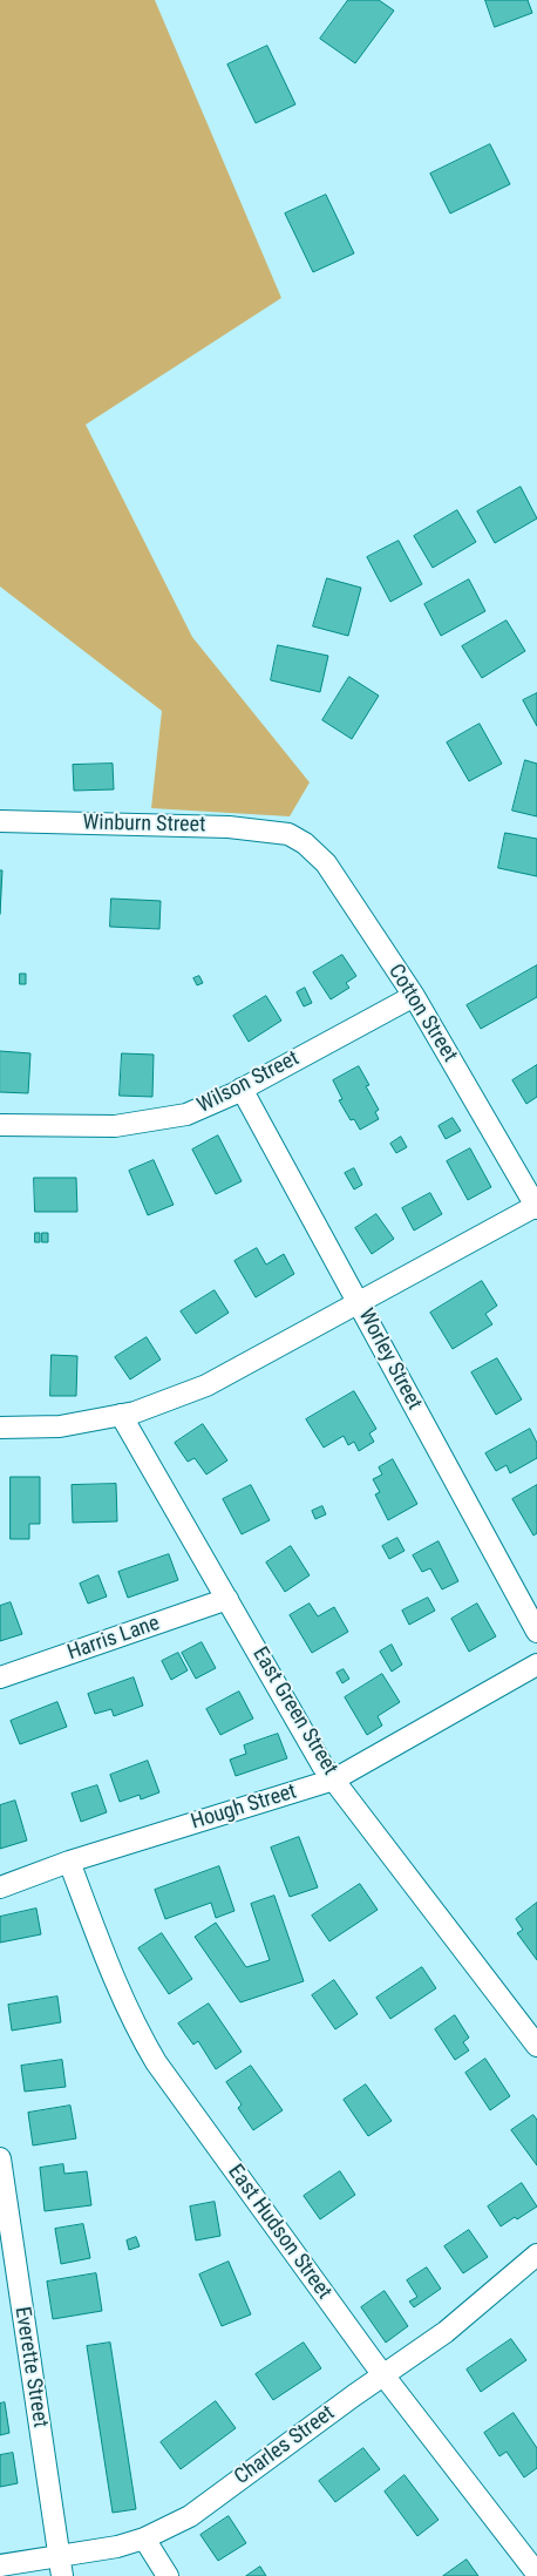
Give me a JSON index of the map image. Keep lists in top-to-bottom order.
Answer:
{
  "streets": {
    "street": [
      "Winburn Street",
      "Cotton Street",
      "Wilson Street",
      "Worley Street",
      "Harris Lane",
      "East Green Street",
      "Hough Street",
      "East Hudson Street",
      "Everette Street",
      "Charles Street"
    ]
  },
  "crossings": [
    ["Winburn Street", "Cotton Street"],
    ["Cotton Street", "Wilson Street"],
    ["Wilson Street", "Worley Street"],
    ["Harris Lane", "East Green Street"],
    ["East Green Street", "Hough Street"],
    ["Hough Street", "East Hudson Street"],
    ["East Hudson Street", "Charles Street"],
    ["Everette Street", "Charles Street"]
  ]
}
